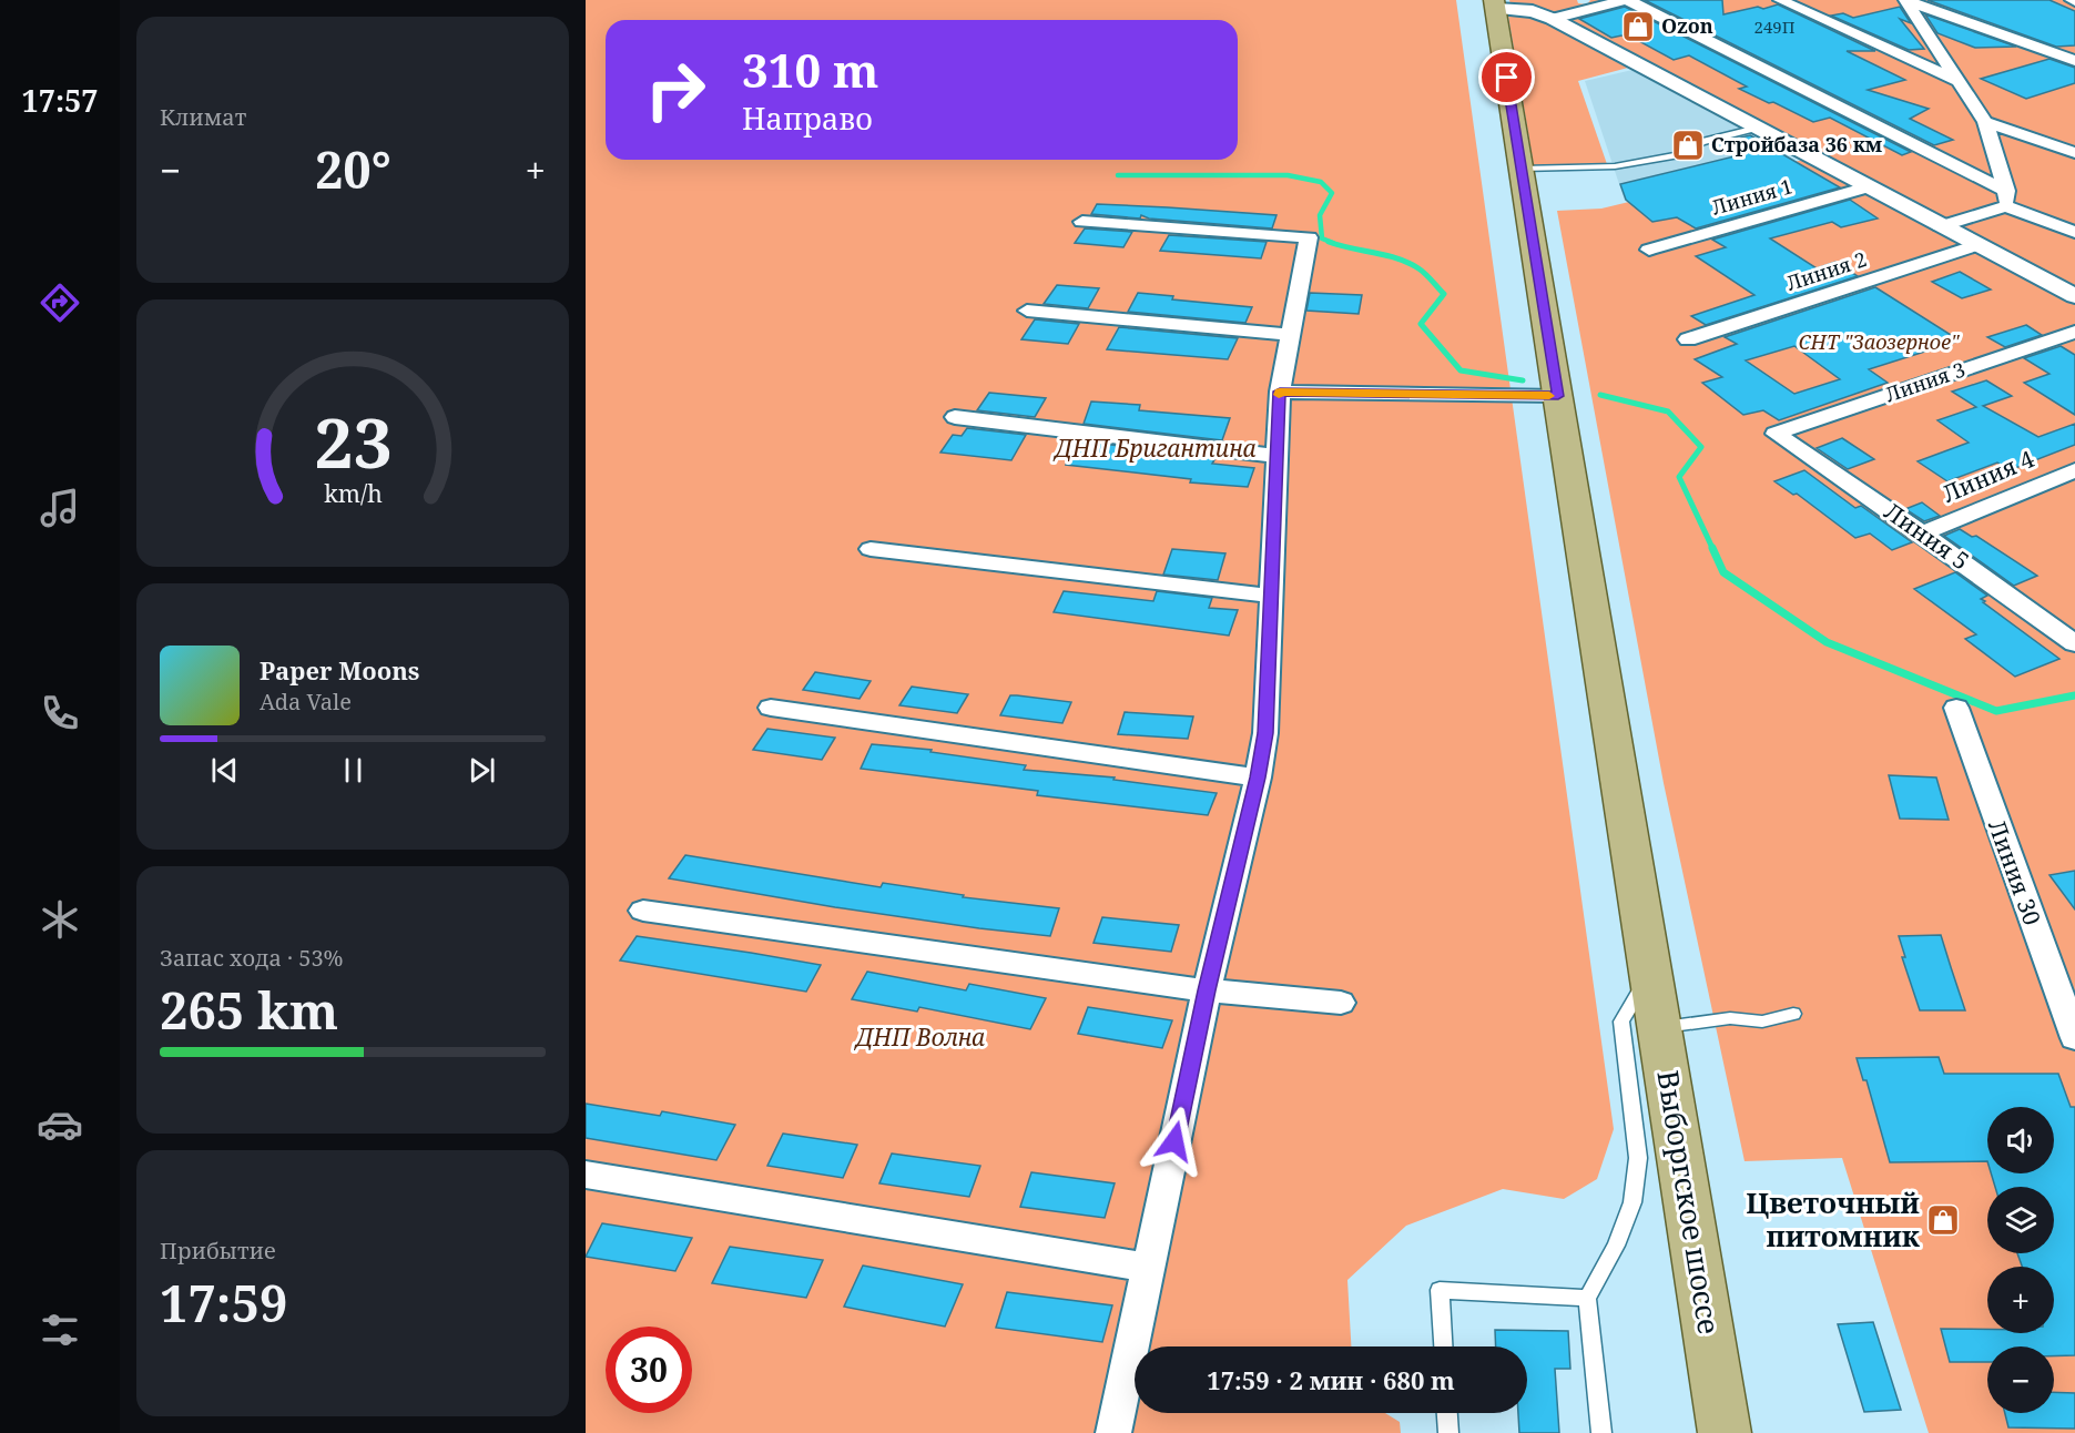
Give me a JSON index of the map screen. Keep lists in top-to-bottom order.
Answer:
{
  "streets": {
    "main road": ["Выборгское шоссе"],
    "street": [
      "Линия 1",
      "Линия 2",
      "Линия 3",
      "Линия 4",
      "Линия 5",
      "Линия 30"
    ]
  },
  "crossings": [
    ["Линия 3", "Линия 5"],
    ["Линия 4", "Линия 5"]
  ],
  "parks": ["СНТ \"Заозерное\"", "ДНП Бригантина", "ДНП Волна"],
  "places": {
    "shop": ["Ozon", "Стройбаза 36 км", "Цветочный питомник"]
  },
  "house_numbers": ["249П"],
  "page": {
    "tabs": "17:57",
    "tile": [
      "Климат",
      ["Запас хода · 53%", "265 km"],
      ["Прибытие", "17:59"]
    ],
    "turn": ["310 m", "Направо"],
    "heat": ["−", "20°", "+"],
    "song": ["Paper Moons", "Ada Vale"],
    "map_buttons": ["+", "−"],
    "limit": "30",
    "trip": "17:59 · 2 мин · 680 m",
    "gauge": ["23", "km/h"]
  }
}
